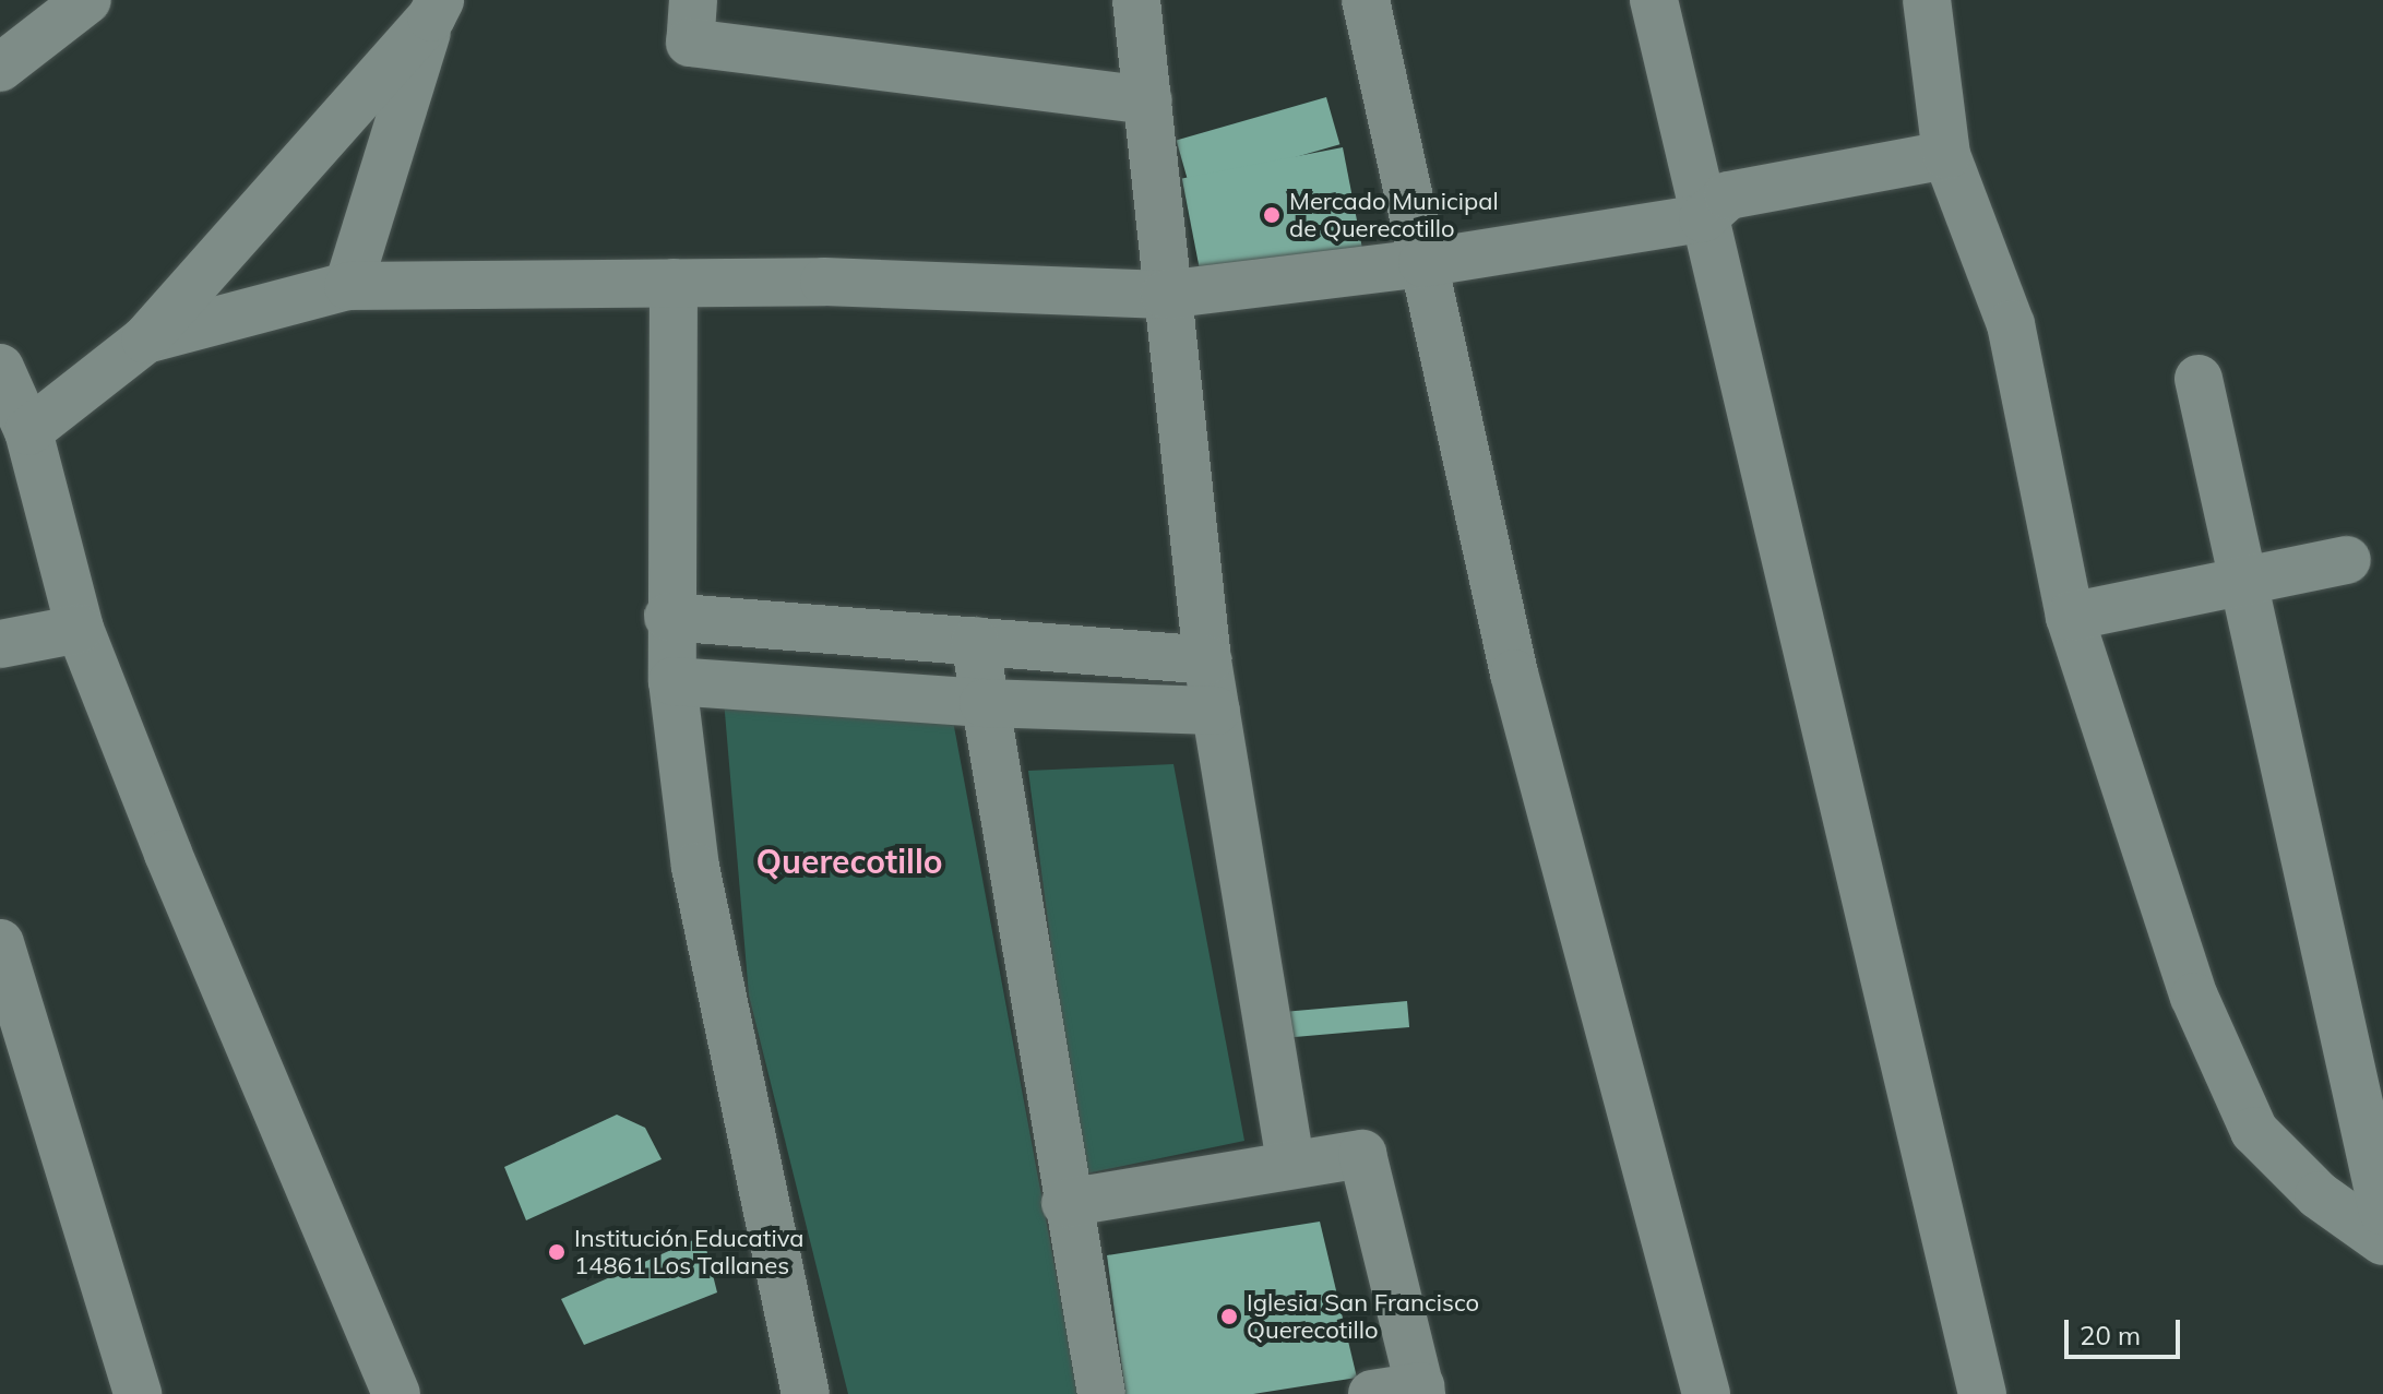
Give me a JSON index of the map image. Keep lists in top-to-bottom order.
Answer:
{
  "districts": ["Querecotillo"],
  "places": ["Mercado Municipal de Querecotillo", "Institución Educativa 14861 Los Tallanes", "Iglesia San Francisco Querecotillo"],
  "scale_bar": "20 m"
}
